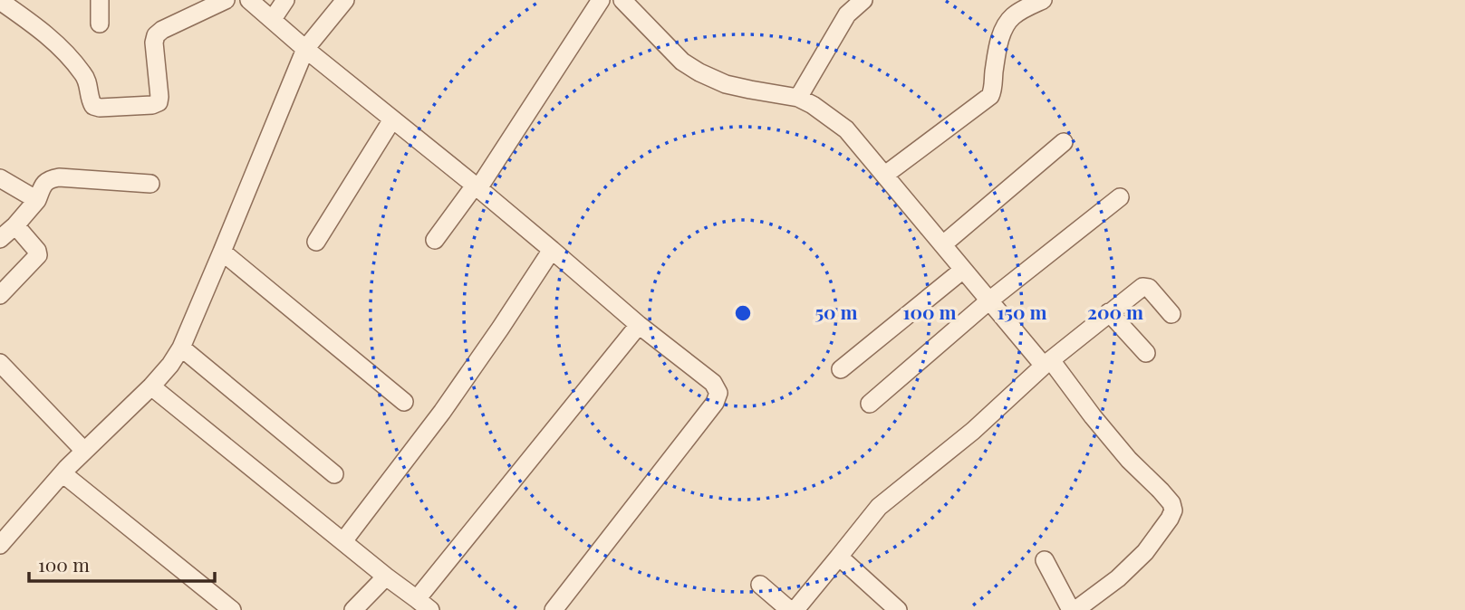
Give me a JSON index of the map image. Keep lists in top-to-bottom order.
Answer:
{
  "scale_bar": "100 m",
  "rings": [
    "50 m",
    "100 m",
    "150 m",
    "200 m"
  ]
}
